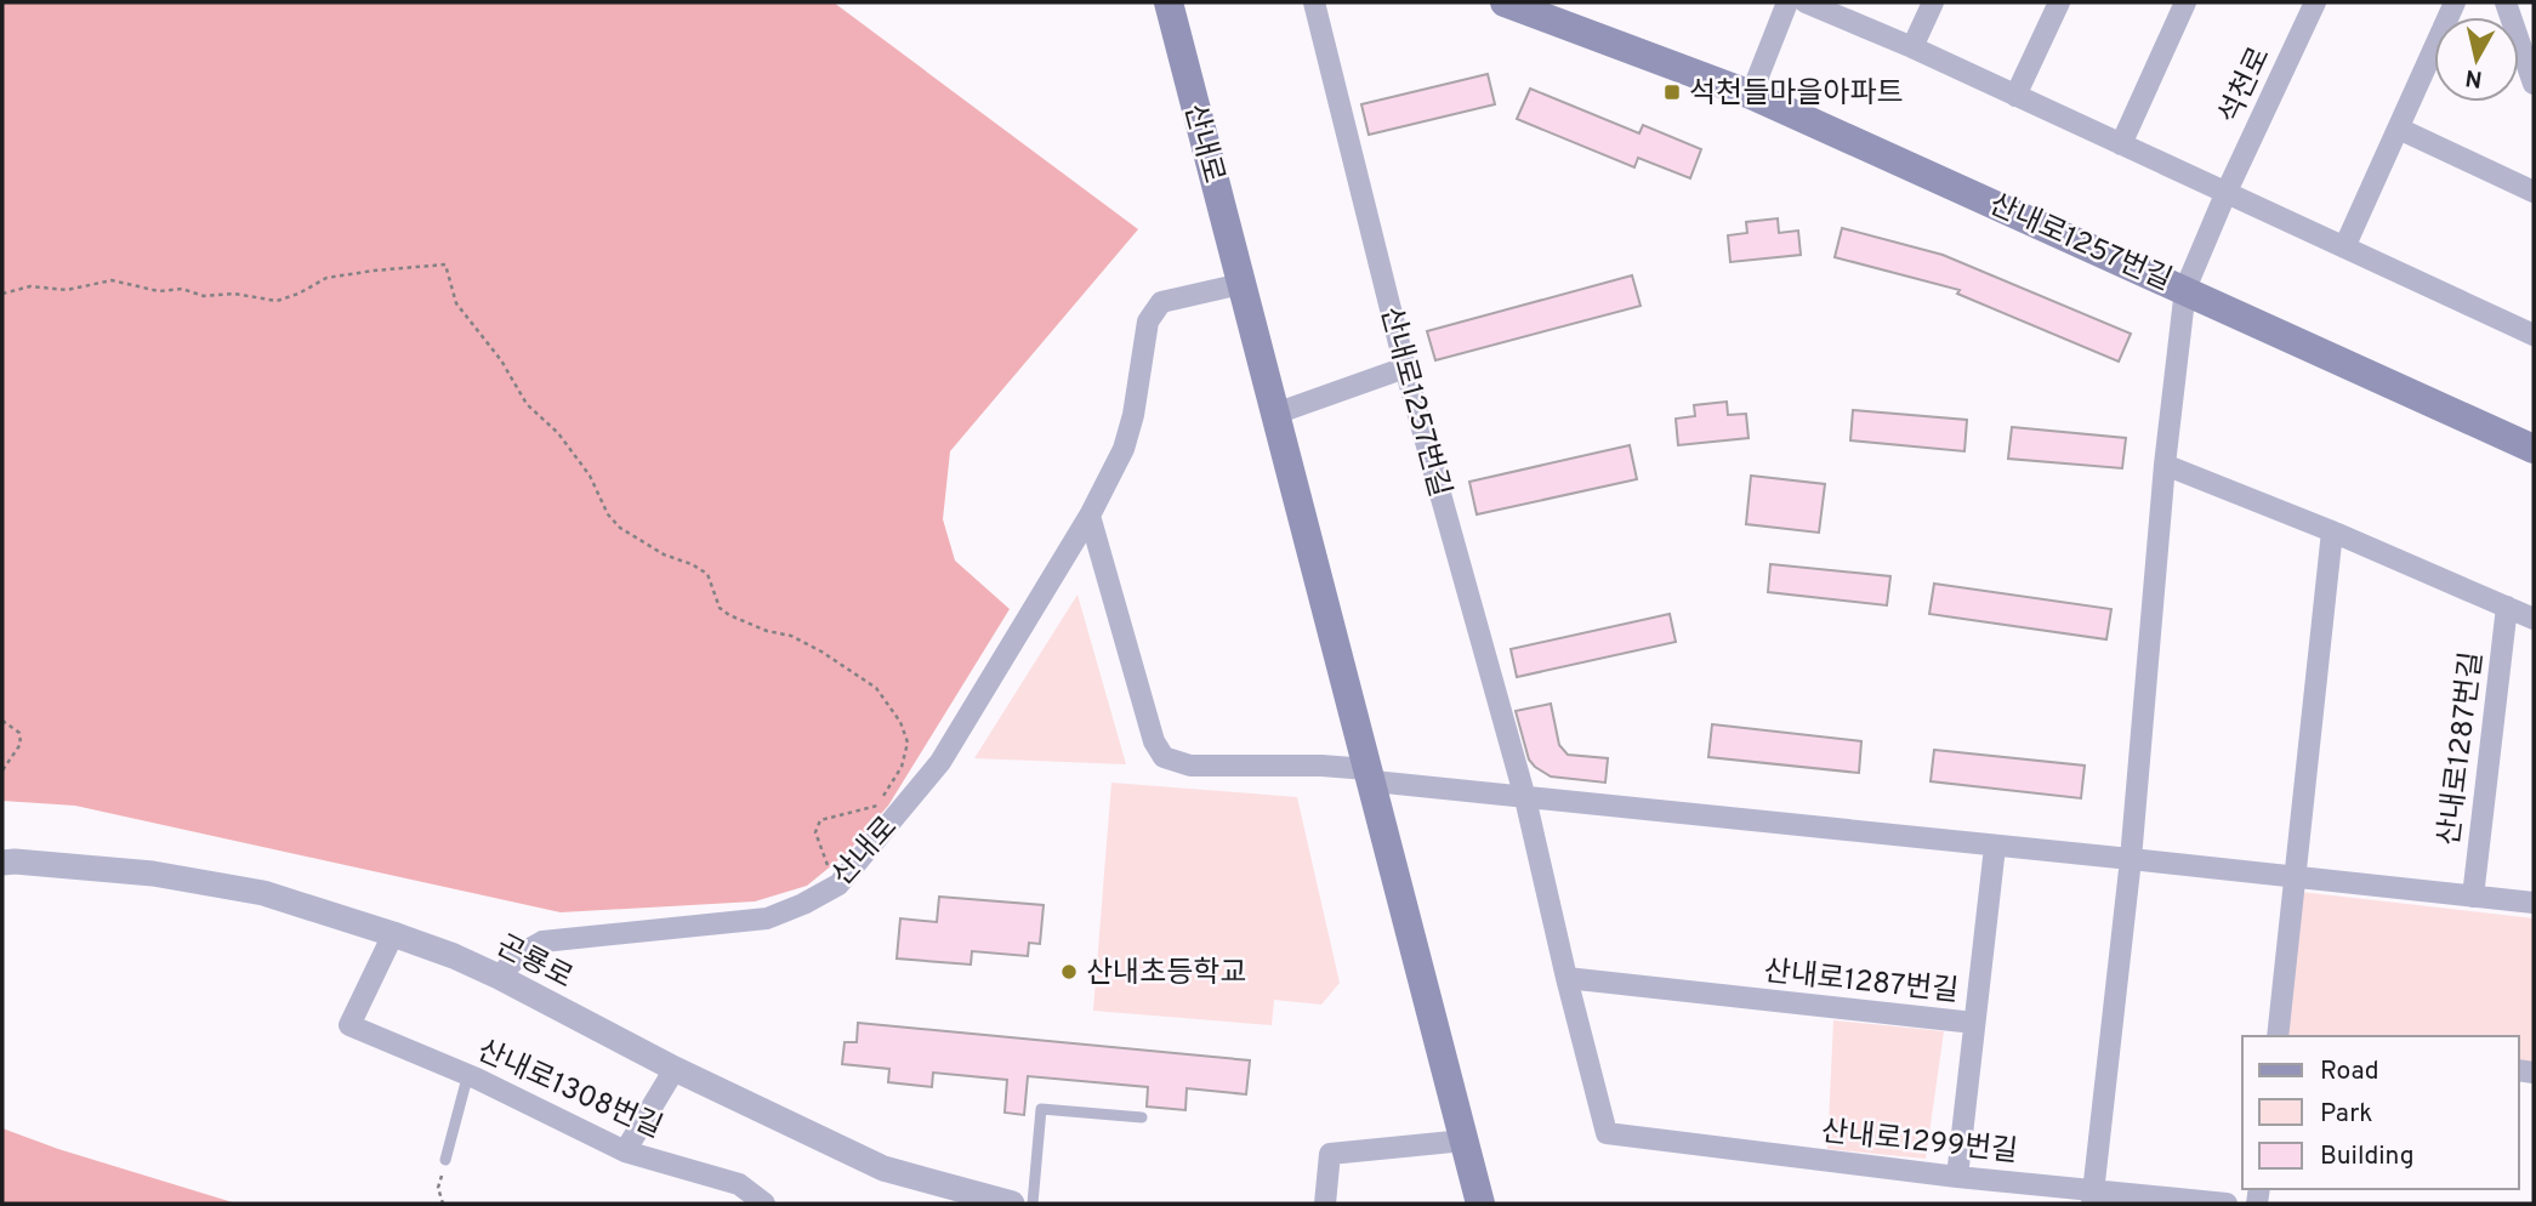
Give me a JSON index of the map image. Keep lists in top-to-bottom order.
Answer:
{
  "streets": {
    "main road": ["산내로", "산내로1257번길"],
    "street": [
      "석천로",
      "산내로1287번길",
      "곤룡로",
      "산내로1308번길",
      "산내로1299번길"
    ]
  },
  "crossings": [
    ["석천로", "산내로1257번길"],
    ["산내로", "곤룡로"],
    ["산내로1287번길", "산내로1299번길"],
    ["곤룡로", "산내로1308번길"]
  ],
  "places": {
    "transit": ["석천들마을아파트"],
    "other": ["산내초등학교"]
  },
  "legend": ["Road", "Park", "Building"],
  "north": "bottom"
}
